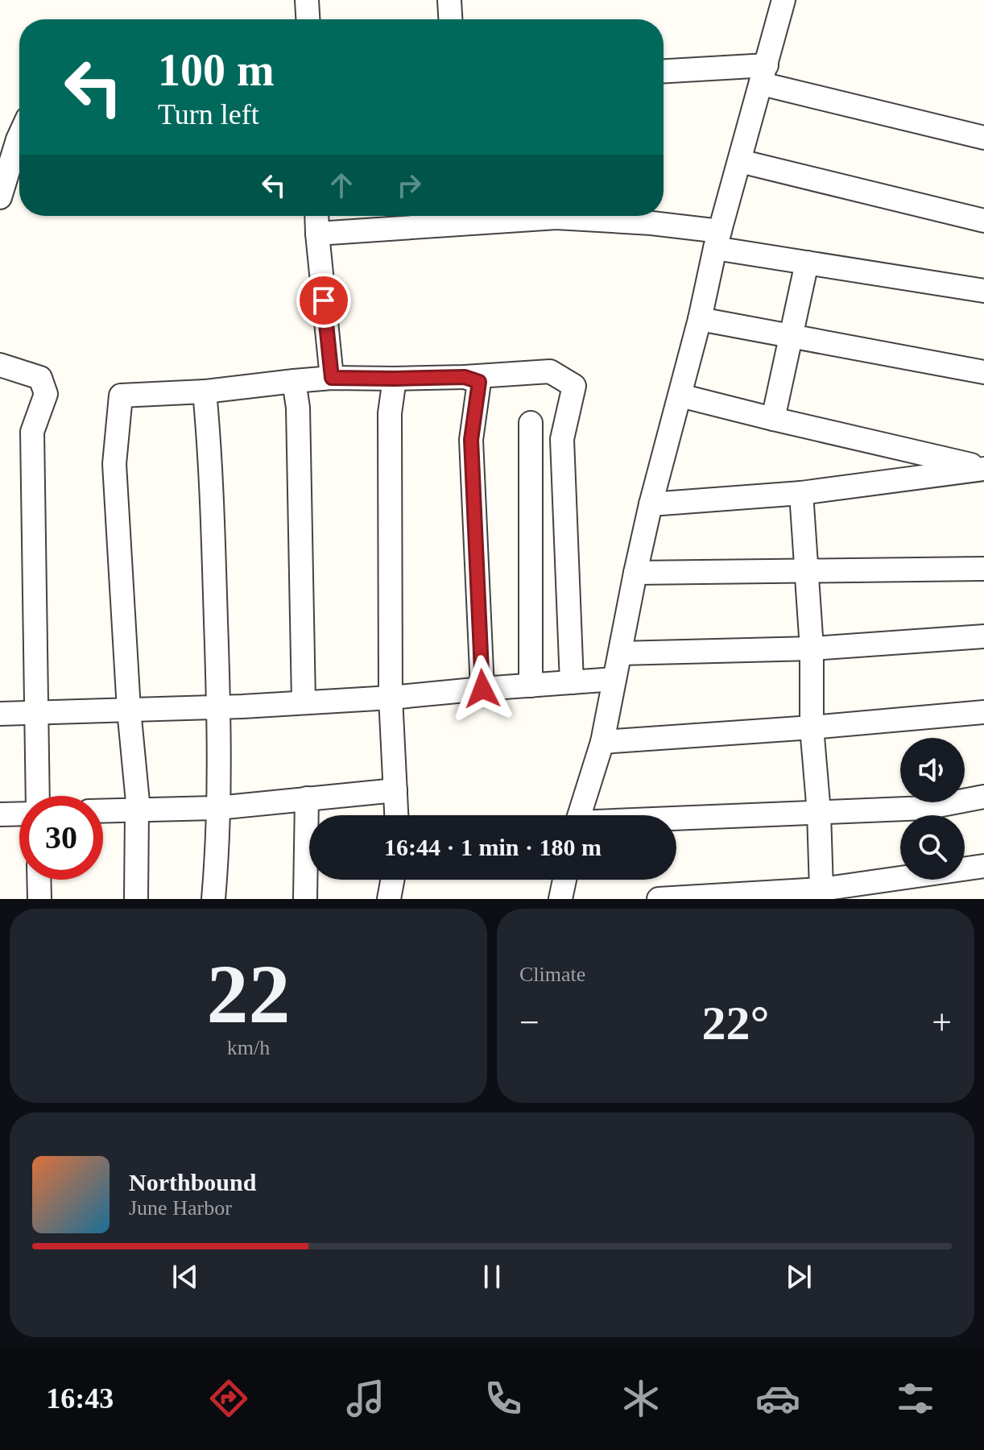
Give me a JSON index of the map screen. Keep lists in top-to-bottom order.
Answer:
{
  "page": {
    "turn": ["100 m", "Turn left"],
    "limit": "30",
    "trip": "16:44 · 1 min · 180 m",
    "tile": [
      ["22", "km/h"],
      "Climate"
    ],
    "heat": ["−", "22°", "+"],
    "song": ["Northbound", "June Harbor"],
    "tabs": "16:43"
  }
}
